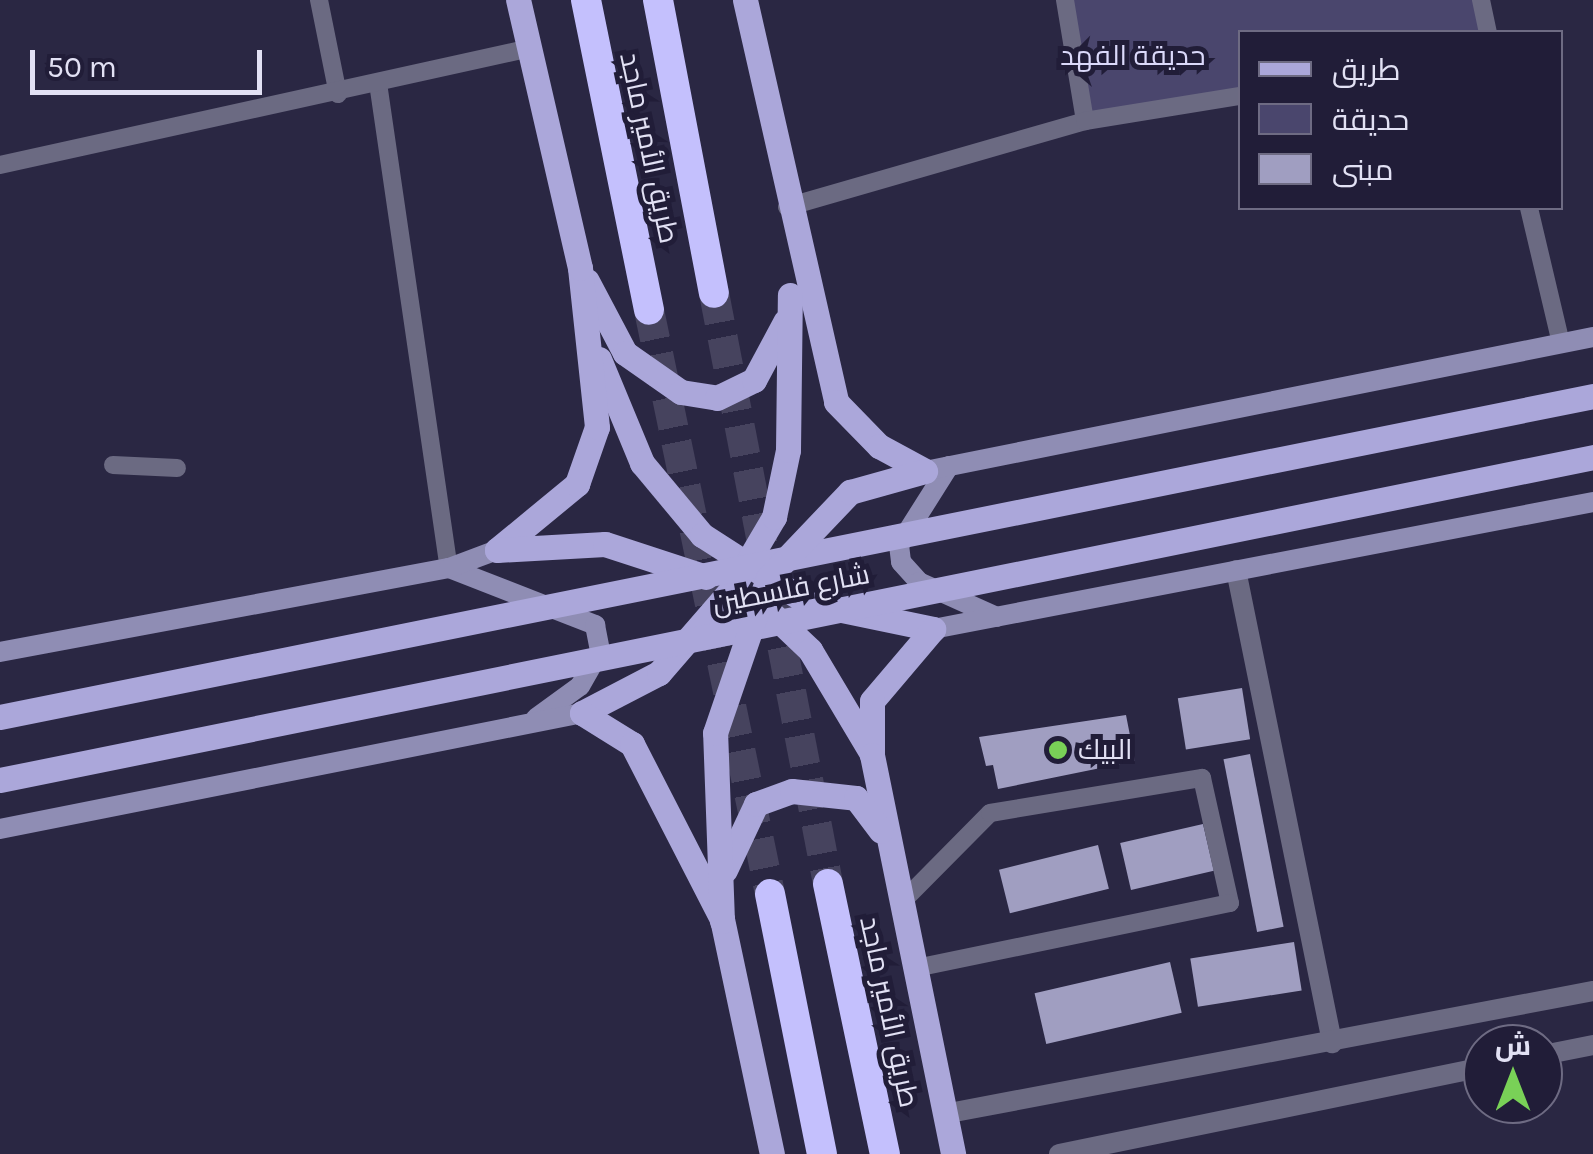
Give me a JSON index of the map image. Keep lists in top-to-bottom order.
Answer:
{
  "streets": {
    "highway": ["طريق الأمير ماجد"],
    "main road": ["شارع فلسطين"]
  },
  "parks": ["حديقة الفهد"],
  "places": ["البيك"],
  "legend": ["طريق", "حديقة", "مبنى"],
  "scale_bar": "50 m",
  "north": "top"
}
